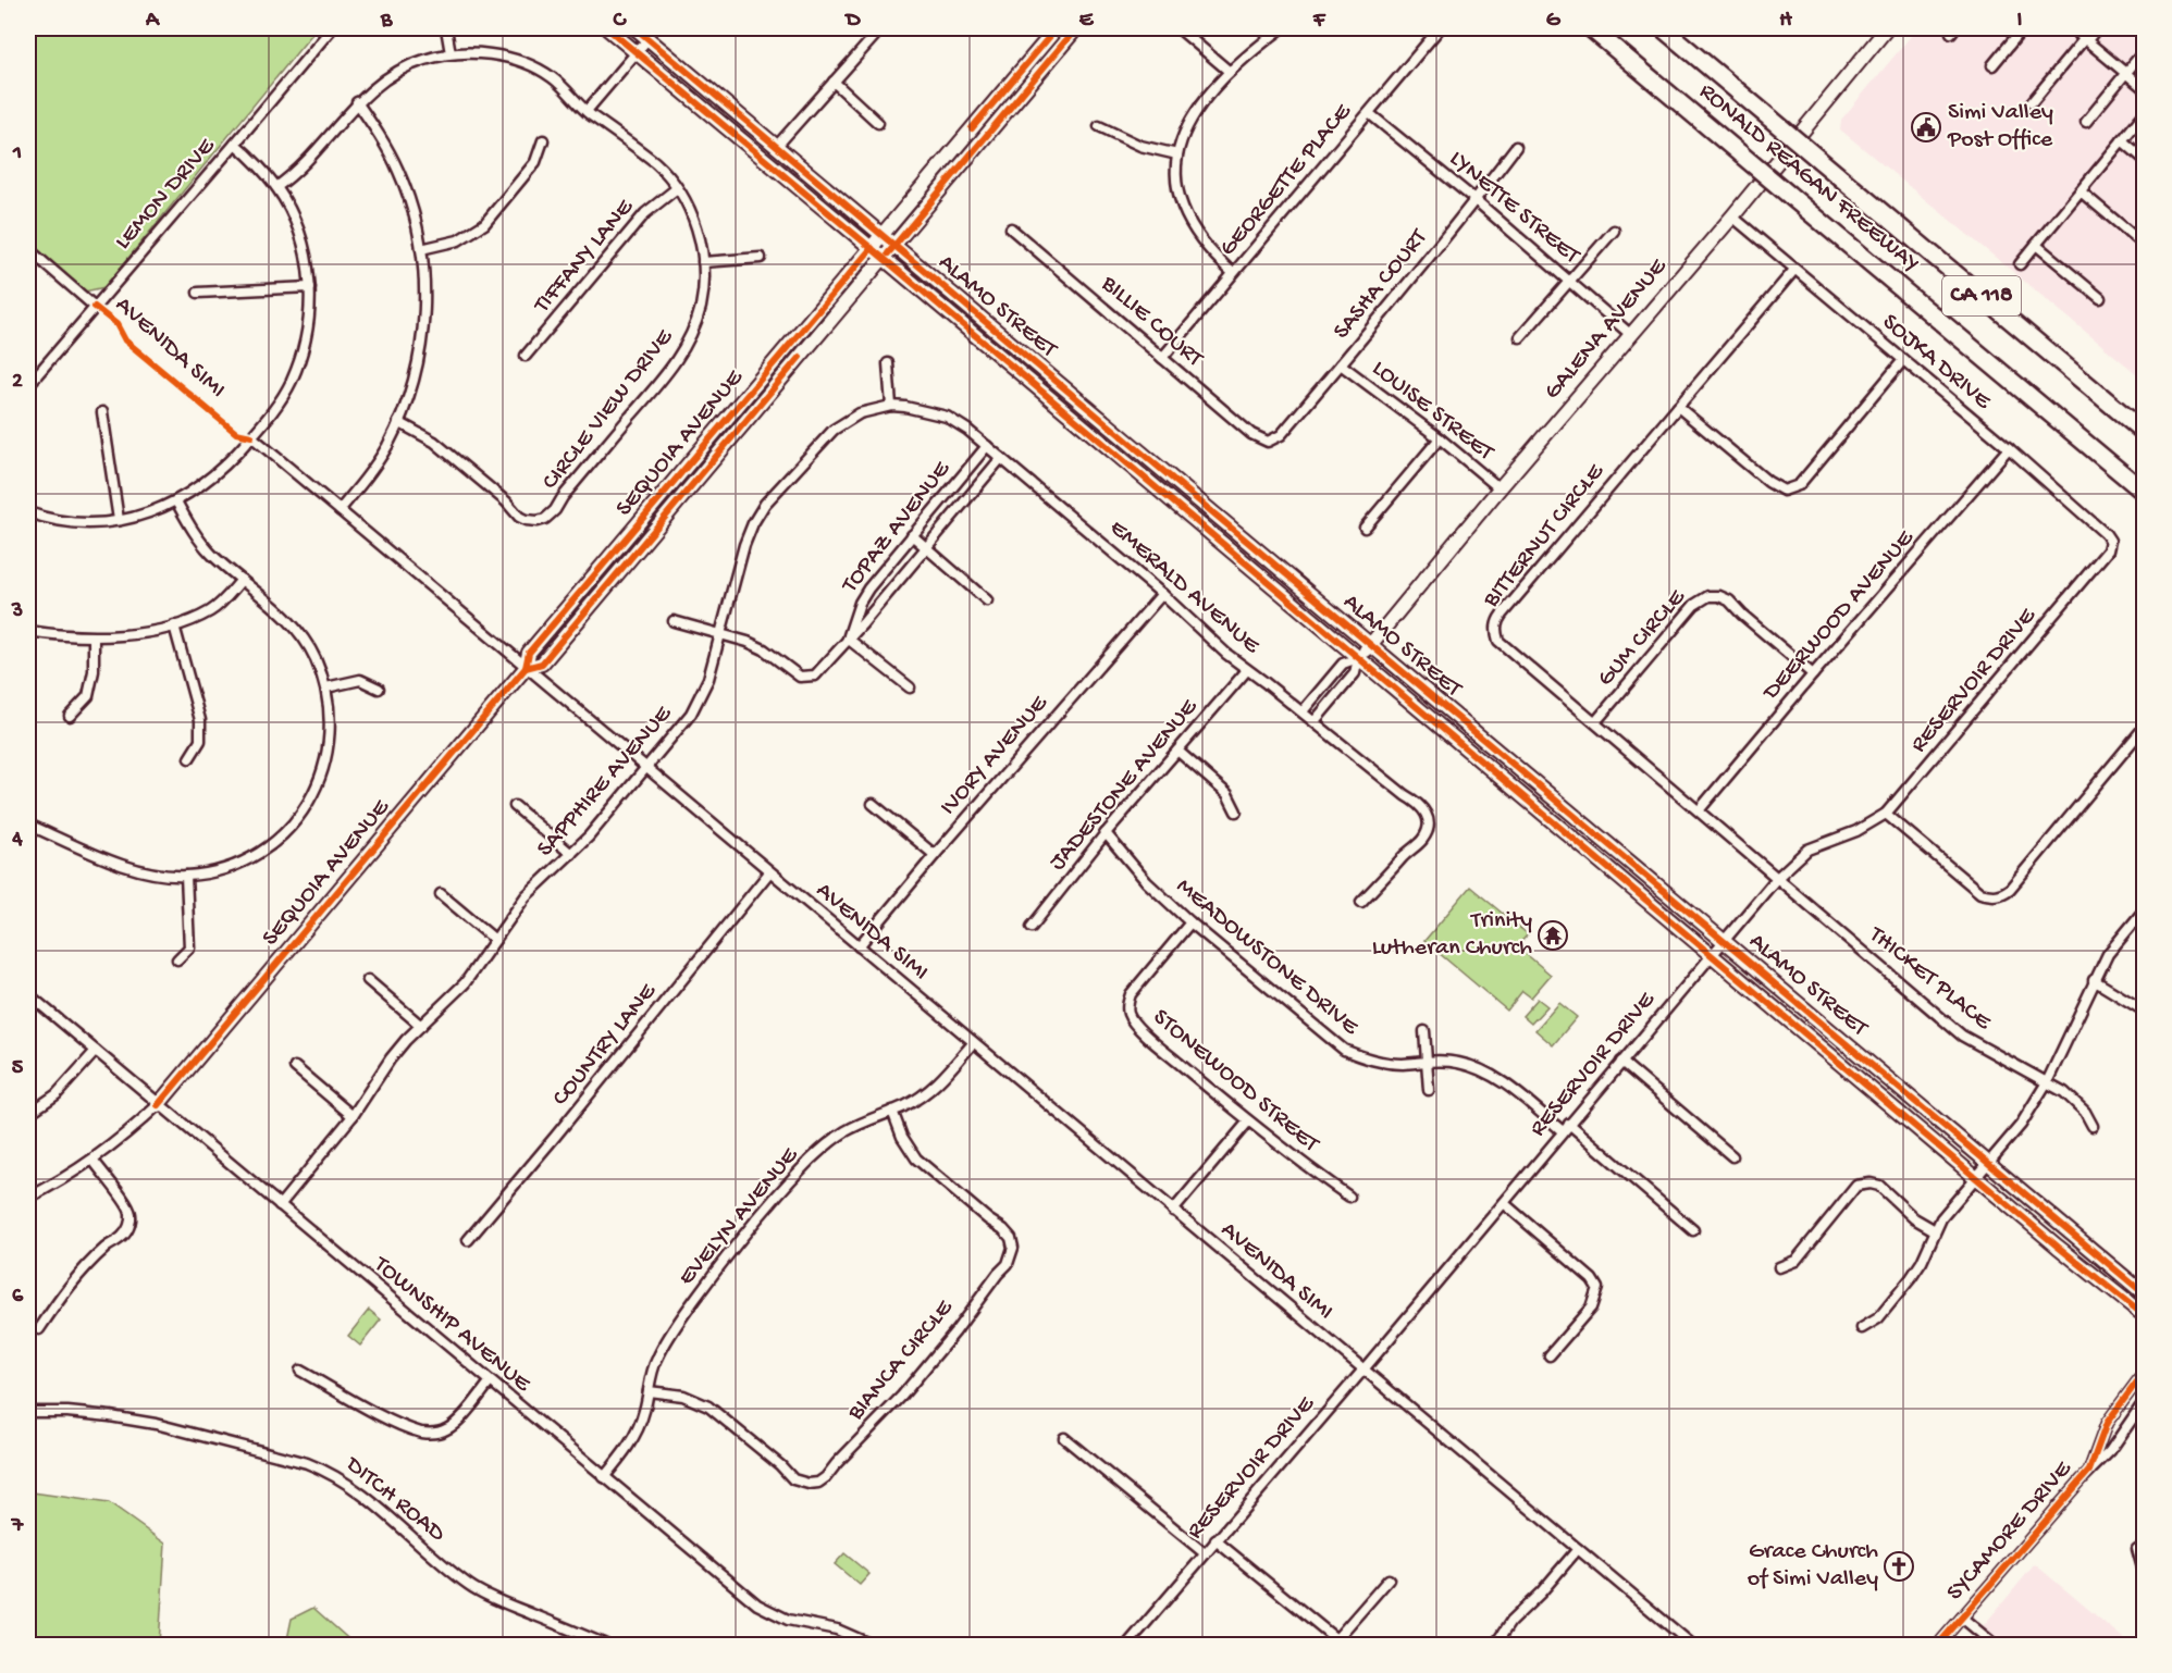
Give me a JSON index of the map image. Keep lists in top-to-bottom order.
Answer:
{
  "streets": {
    "highway": ["RONALD REAGAN FREEWAY", "CA 118"],
    "main road": ["ALAMO STREET", "GALENA AVENUE", "SEQUOIA AVENUE"],
    "street": [
      "GEORGETTE PLACE",
      "LEMON DRIVE",
      "LYNETTE STREET",
      "TIFFANY LANE",
      "SASHA COURT",
      "BILLIE COURT",
      "AVENIDA SIMI",
      "SOJKA DRIVE",
      "CIRCLE VIEW DRIVE",
      "LOUISE STREET",
      "TOPAZ AVENUE",
      "BITTERNUT CIRCLE",
      "EMERALD AVENUE",
      "DEERWOOD AVENUE",
      "GUM CIRCLE",
      "RESERVOIR DRIVE",
      "IVORY AVENUE",
      "SAPPHIRE AVENUE",
      "JADESTONE AVENUE",
      "MEADOWSTONE DRIVE",
      "THICKET PLACE",
      "COUNTRY LANE",
      "STONEWOOD STREET",
      "EVELYN AVENUE",
      "TOWNSHIP AVENUE",
      "BIANCA CIRCLE",
      "DITCH ROAD",
      "SYCAMORE DRIVE"
    ]
  },
  "crossings": [
    ["GEORGETTE PLACE", "LYNETTE STREET"],
    ["GEORGETTE PLACE", "BILLIE COURT"],
    ["LEMON DRIVE", "AVENIDA SIMI"],
    ["LYNETTE STREET", "SASHA COURT"],
    ["LYNETTE STREET", "GALENA AVENUE"],
    ["TIFFANY LANE", "CIRCLE VIEW DRIVE"],
    ["SASHA COURT", "BILLIE COURT"],
    ["SASHA COURT", "LOUISE STREET"],
    ["ALAMO STREET", "GALENA AVENUE"],
    ["ALAMO STREET", "SEQUOIA AVENUE"],
    ["ALAMO STREET", "RESERVOIR DRIVE"],
    ["GALENA AVENUE", "SOJKA DRIVE"],
    ["GALENA AVENUE", "LOUISE STREET"],
    ["GALENA AVENUE", "EMERALD AVENUE"],
    ["AVENIDA SIMI", "SEQUOIA AVENUE"],
    ["AVENIDA SIMI", "RESERVOIR DRIVE"],
    ["AVENIDA SIMI", "IVORY AVENUE"],
    ["AVENIDA SIMI", "SAPPHIRE AVENUE"],
    ["AVENIDA SIMI", "COUNTRY LANE"],
    ["AVENIDA SIMI", "EVELYN AVENUE"],
    ["SOJKA DRIVE", "BITTERNUT CIRCLE"],
    ["SOJKA DRIVE", "DEERWOOD AVENUE"],
    ["SOJKA DRIVE", "RESERVOIR DRIVE"],
    ["SEQUOIA AVENUE", "TOWNSHIP AVENUE"],
    ["TOPAZ AVENUE", "EMERALD AVENUE"],
    ["TOPAZ AVENUE", "SAPPHIRE AVENUE"],
    ["BITTERNUT CIRCLE", "DEERWOOD AVENUE"],
    ["BITTERNUT CIRCLE", "GUM CIRCLE"],
    ["BITTERNUT CIRCLE", "RESERVOIR DRIVE"],
    ["BITTERNUT CIRCLE", "THICKET PLACE"],
    ["EMERALD AVENUE", "IVORY AVENUE"],
    ["EMERALD AVENUE", "SAPPHIRE AVENUE"],
    ["EMERALD AVENUE", "JADESTONE AVENUE"],
    ["DEERWOOD AVENUE", "GUM CIRCLE"],
    ["RESERVOIR DRIVE", "MEADOWSTONE DRIVE"],
    ["RESERVOIR DRIVE", "THICKET PLACE"],
    ["SAPPHIRE AVENUE", "TOWNSHIP AVENUE"],
    ["JADESTONE AVENUE", "MEADOWSTONE DRIVE"],
    ["MEADOWSTONE DRIVE", "STONEWOOD STREET"],
    ["EVELYN AVENUE", "TOWNSHIP AVENUE"],
    ["EVELYN AVENUE", "BIANCA CIRCLE"]
  ],
  "places": {
    "public building": ["Simi Valley Post Office"],
    "temple": ["Trinity Lutheran Church"],
    "church": ["Grace Church of Simi Valley"]
  },
  "grid": {
    "columns": [
      "A",
      "B",
      "C",
      "D",
      "E",
      "F",
      "G",
      "H",
      "I"
    ],
    "rows": [
      "1",
      "2",
      "3",
      "4",
      "5",
      "6",
      "7"
    ]
  }
}
